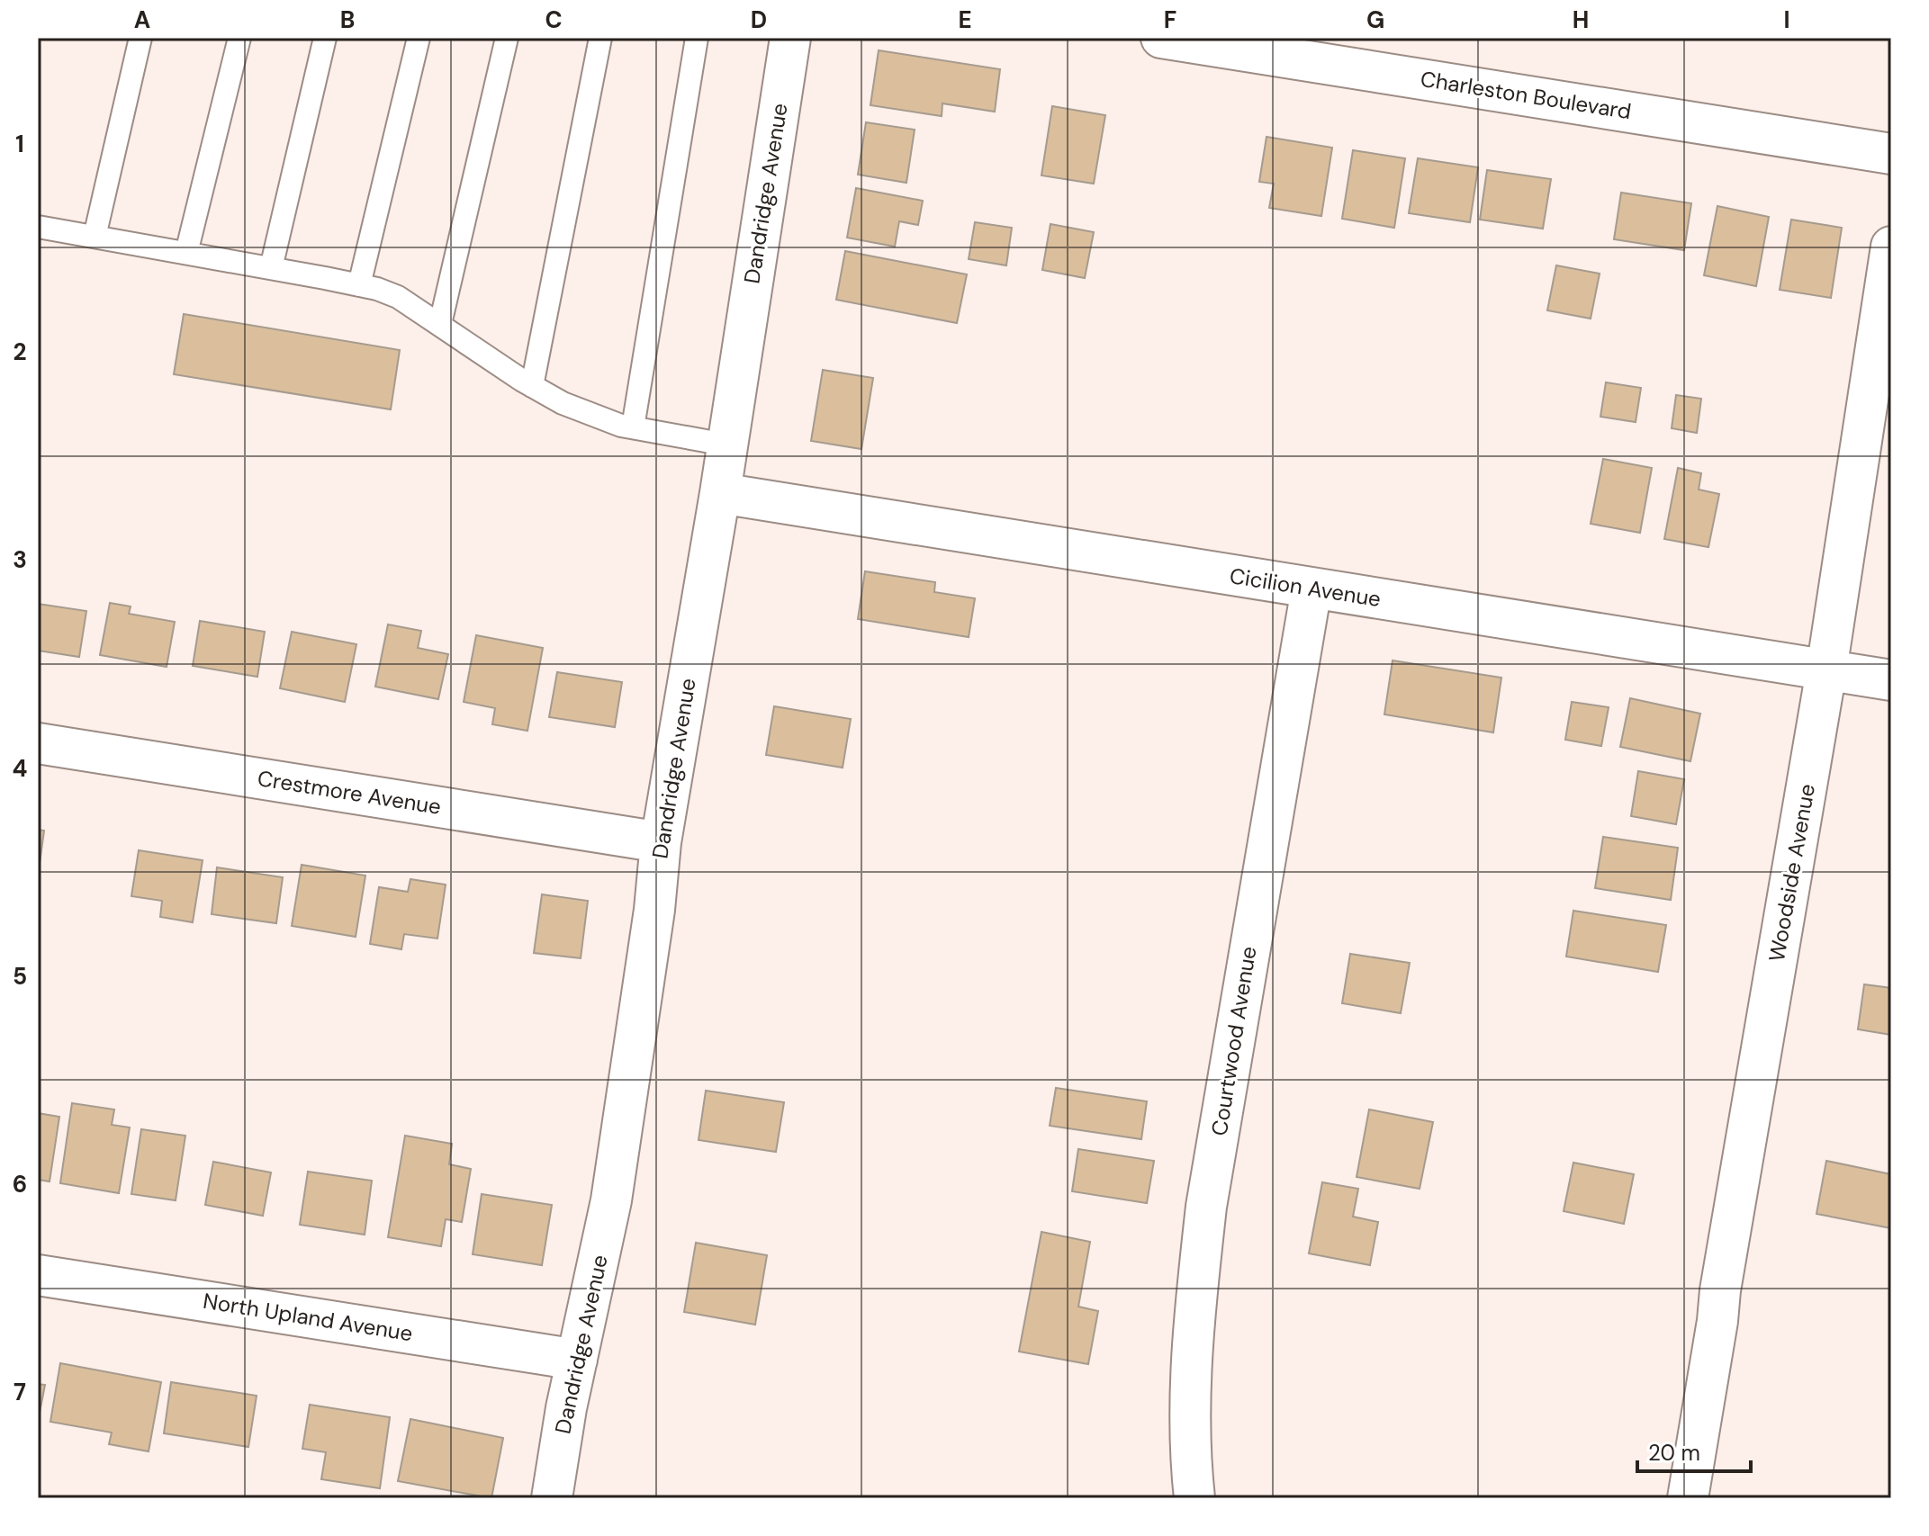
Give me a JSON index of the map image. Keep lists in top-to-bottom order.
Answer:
{
  "streets": {
    "street": [
      "Charleston Boulevard",
      "Dandridge Avenue",
      "Cicilion Avenue",
      "Crestmore Avenue",
      "Woodside Avenue",
      "Courtwood Avenue",
      "North Upland Avenue"
    ]
  },
  "crossings": [
    ["Dandridge Avenue", "Cicilion Avenue"],
    ["Dandridge Avenue", "Crestmore Avenue"],
    ["Dandridge Avenue", "North Upland Avenue"],
    ["Cicilion Avenue", "Woodside Avenue"],
    ["Cicilion Avenue", "Courtwood Avenue"]
  ],
  "scale_bar": "20 m",
  "grid": {
    "columns": [
      "A",
      "B",
      "C",
      "D",
      "E",
      "F",
      "G",
      "H",
      "I"
    ],
    "rows": [
      "1",
      "2",
      "3",
      "4",
      "5",
      "6",
      "7"
    ]
  }
}
